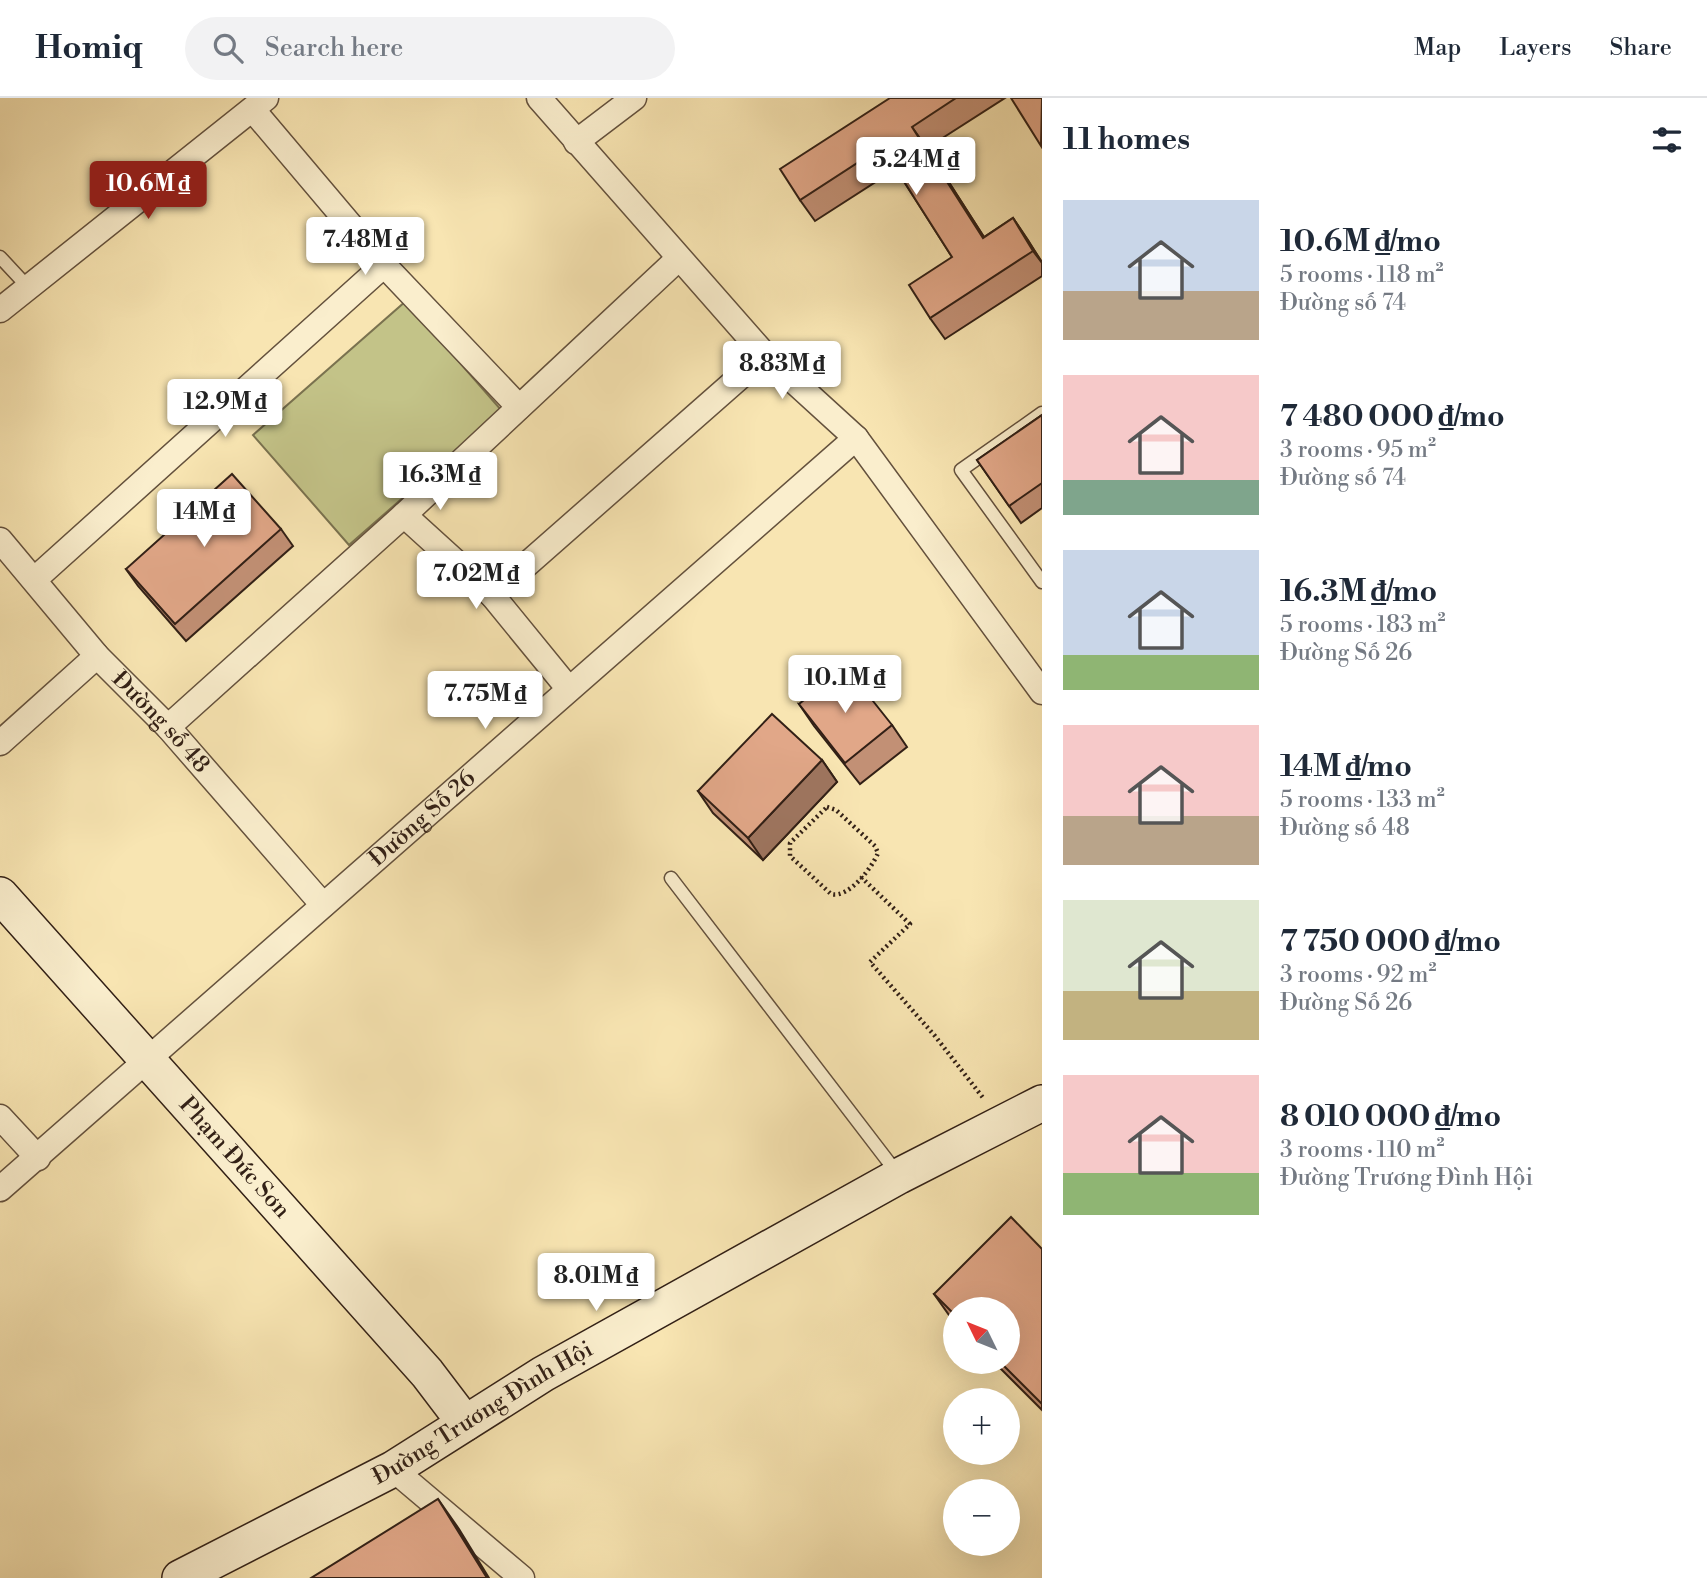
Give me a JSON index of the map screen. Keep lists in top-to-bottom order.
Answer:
{
  "streets": {
    "street": [
      "Đường số 48",
      "Đường Số 26",
      "Phạm Đức Sơn",
      "Đường Trương Đình Hội"
    ]
  },
  "crossings": [
    ["Đường số 48", "Đường Số 26"],
    ["Đường Số 26", "Phạm Đức Sơn"],
    ["Phạm Đức Sơn", "Đường Trương Đình Hội"]
  ],
  "north": "top left",
  "page": {
    "header": "Homiq",
    "search": "Search here",
    "nav": ["Map", "Layers", "Share"],
    "heading": "11 homes",
    "price": [
      "5.24M ₫",
      "10.6M ₫",
      "7.48M ₫",
      "8.83M ₫",
      "12.9M ₫",
      "16.3M ₫",
      "14M ₫",
      "7.02M ₫",
      "10.1M ₫",
      "7.75M ₫",
      "8.01M ₫"
    ],
    "list": [
      {
        "name": "10.6M ₫/mo",
        "note": "5 rooms · 118 m² · Đường số 74"
      },
      {
        "name": "7 480 000 ₫/mo",
        "note": "3 rooms · 95 m² · Đường số 74"
      },
      {
        "name": "16.3M ₫/mo",
        "note": "5 rooms · 183 m² · Đường Số 26"
      },
      {
        "name": "14M ₫/mo",
        "note": "5 rooms · 133 m² · Đường số 48"
      },
      {
        "name": "7 750 000 ₫/mo",
        "note": "3 rooms · 92 m² · Đường Số 26"
      },
      {
        "name": "8 010 000 ₫/mo",
        "note": "3 rooms · 110 m² · Đường Trương Đình Hội"
      }
    ],
    "map_buttons": ["+", "−"]
  }
}
